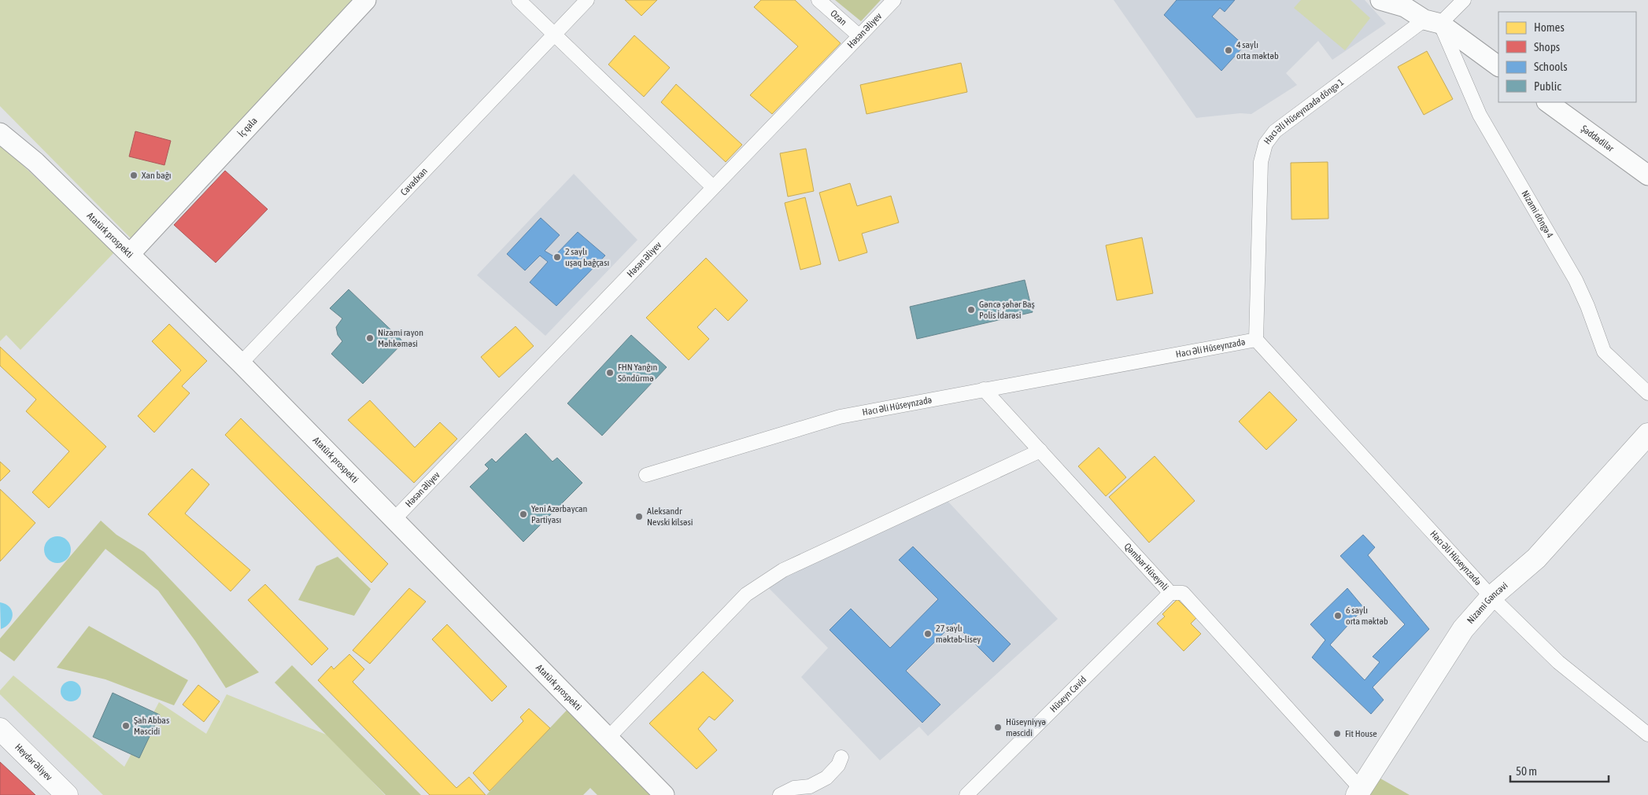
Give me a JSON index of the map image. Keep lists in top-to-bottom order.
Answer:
{
  "streets": {
    "main road": [
      "İç qala",
      "Şəddadilər",
      "Atatürk prospekti",
      "Nizami Gəncəvi",
      "Heydər Əliyev"
    ],
    "street": [
      "Ozan",
      "Həsən Əliyev",
      "Hacı Əli Hüseynzadə döngə 1",
      "Cavadxan",
      "Nizami döngə 4",
      "Hacı Əli Hüseynzadə",
      "Qəmbər Hüseynli",
      "Hüseyn Cavid"
    ]
  },
  "crossings": [
    ["Ozan", "Həsən Əliyev"],
    ["Həsən Əliyev", "Atatürk prospekti"],
    ["Hacı Əli Hüseynzadə döngə 1", "Nizami döngə 4"],
    ["Hacı Əli Hüseynzadə döngə 1", "Hacı Əli Hüseynzadə"],
    ["İç qala", "Atatürk prospekti"],
    ["Cavadxan", "Atatürk prospekti"],
    ["Hacı Əli Hüseynzadə", "Qəmbər Hüseynli"],
    ["Hacı Əli Hüseynzadə", "Nizami Gəncəvi"],
    ["Qəmbər Hüseynli", "Nizami Gəncəvi"],
    ["Qəmbər Hüseynli", "Hüseyn Cavid"]
  ],
  "places": [
    "4 saylı orta məktəb",
    "Xan bağı",
    "2 saylı uşaq bağçası",
    "Gəncə şəhər Baş Polis İdarəsi",
    "Nizami rayon Məhkəməsi",
    "FHN Yanğın Söndürmə",
    "Yeni Azərbaycan Partiyası",
    "Aleksandr Nevski kilsəsi",
    "6 saylı orta məktəb",
    "27 saylı məktəb-lisey",
    "Şah Abbas Məscidi",
    "Hüseyniyyə məscidi",
    "Fit House"
  ],
  "legend": [
    "Homes",
    "Shops",
    "Schools",
    "Public"
  ],
  "scale_bar": "50 m"
}
